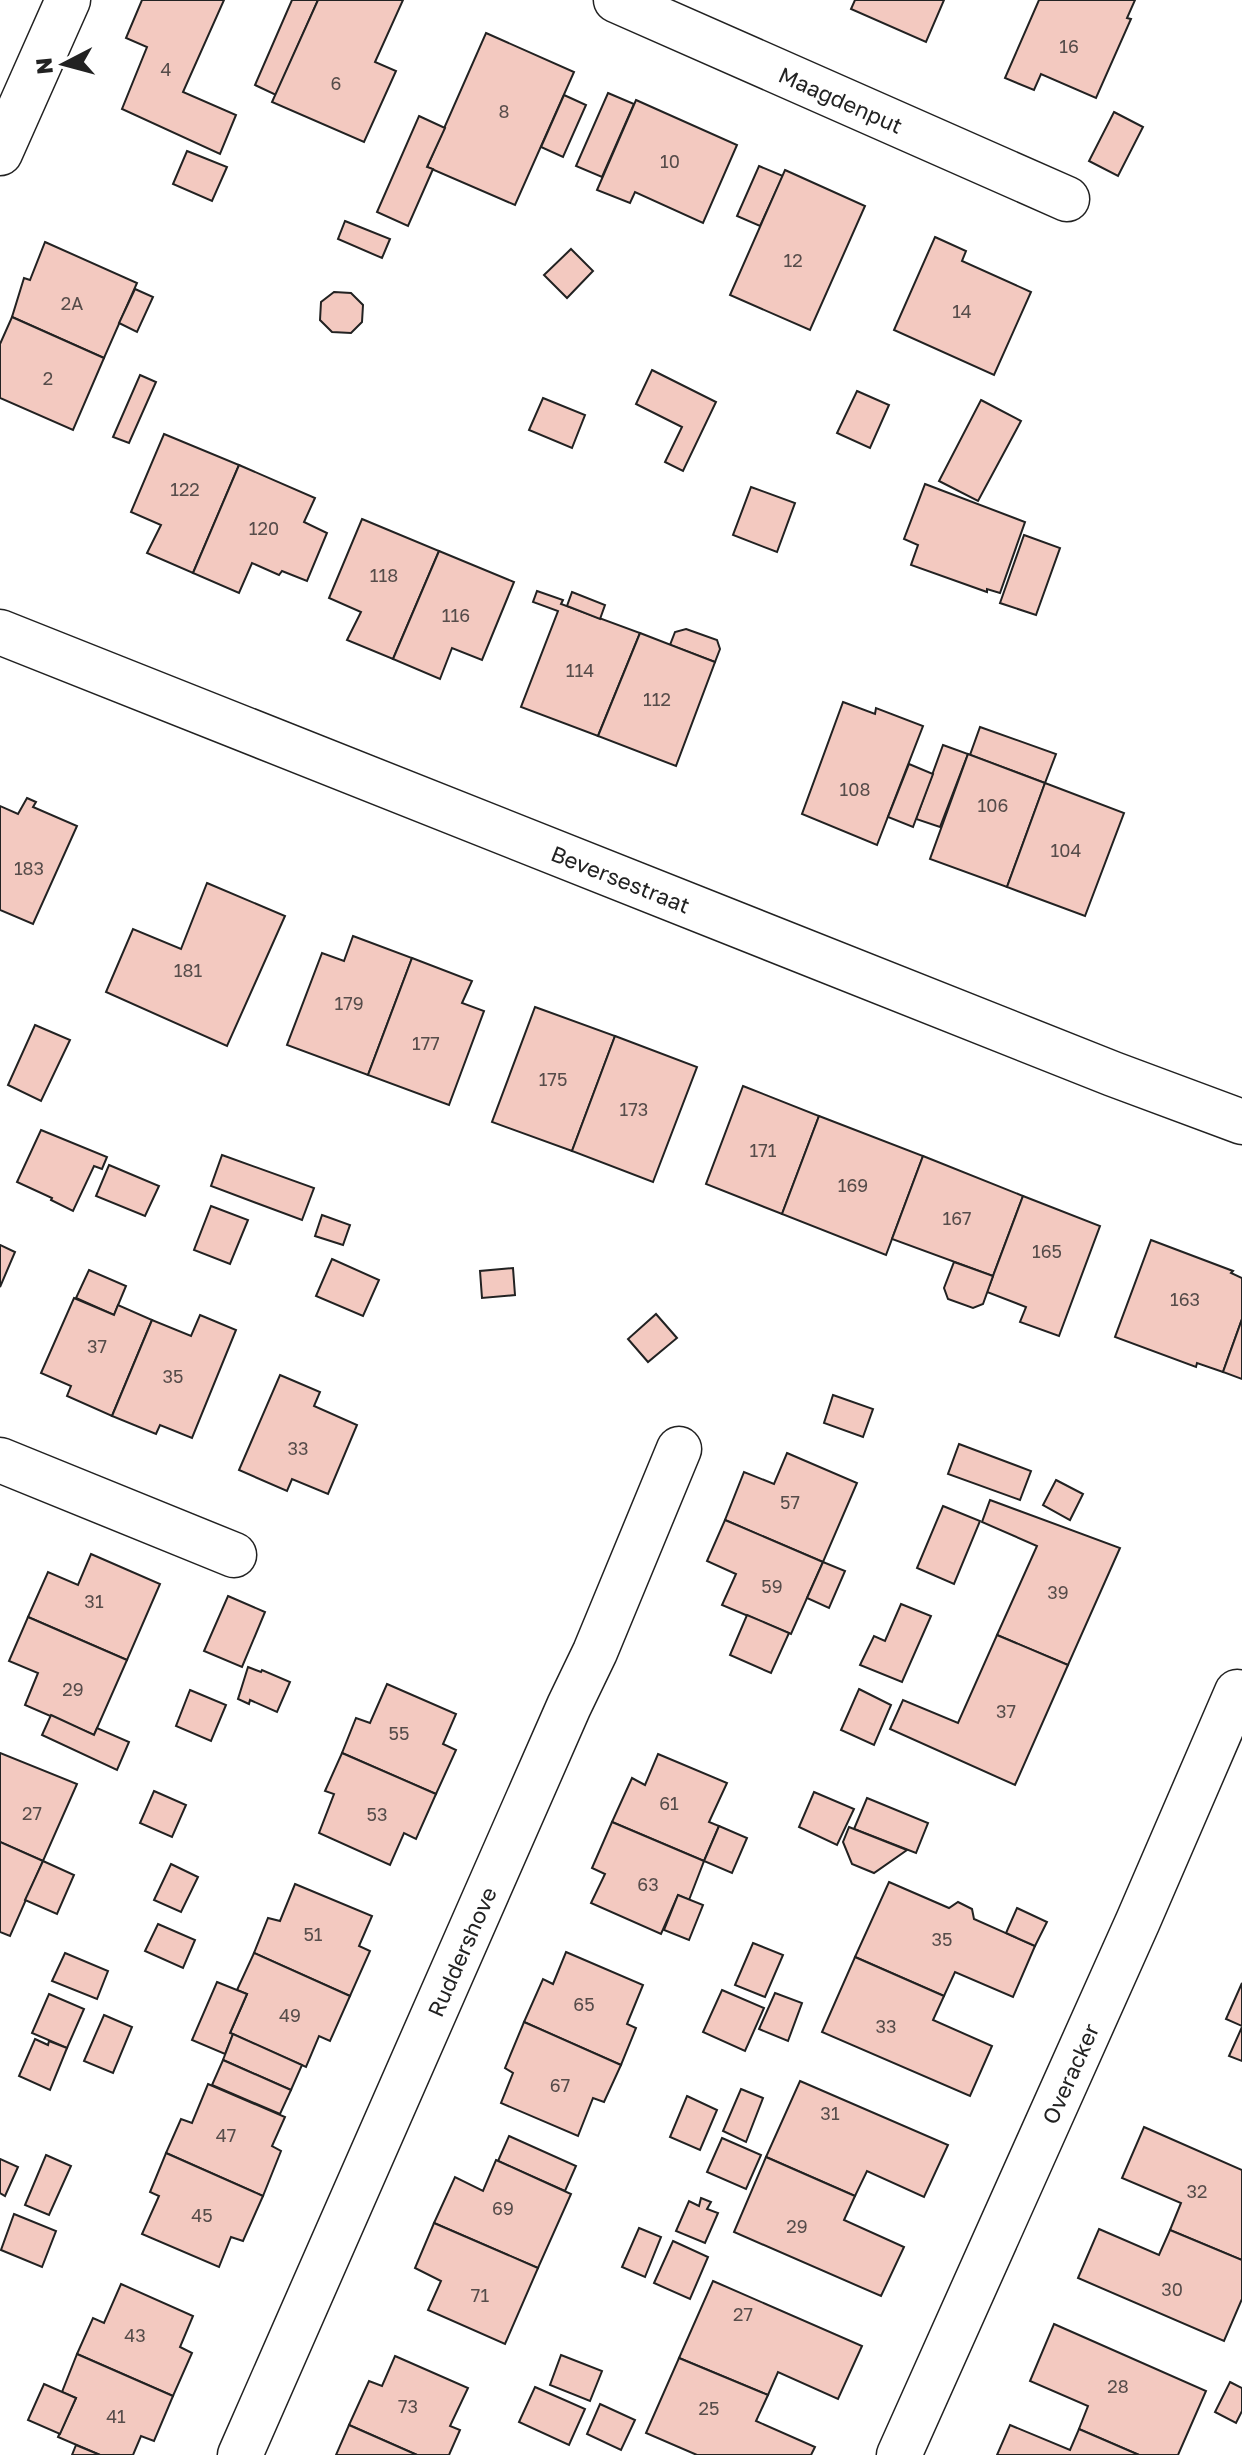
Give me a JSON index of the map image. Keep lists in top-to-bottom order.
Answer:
{
  "streets": {
    "street": [
      "Maagdenput",
      "Beversestraat",
      "Ruddershove",
      "Overacker"
    ]
  },
  "house_numbers": [
    "16",
    "4",
    "6",
    "8",
    "10",
    "12",
    "2A",
    "14",
    "2",
    "122",
    "120",
    "118",
    "116",
    "114",
    "112",
    "108",
    "106",
    "104",
    "183",
    "181",
    "179",
    "177",
    "175",
    "173",
    "171",
    "169",
    "167",
    "165",
    "163",
    "37",
    "35",
    "33",
    "57",
    "59",
    "39",
    "31",
    "29",
    "37",
    "55",
    "61",
    "27",
    "53",
    "63",
    "51",
    "35",
    "65",
    "49",
    "33",
    "67",
    "31",
    "47",
    "32",
    "69",
    "45",
    "29",
    "30",
    "71",
    "27",
    "43",
    "28",
    "73",
    "25",
    "41"
  ],
  "north": "left"
}
